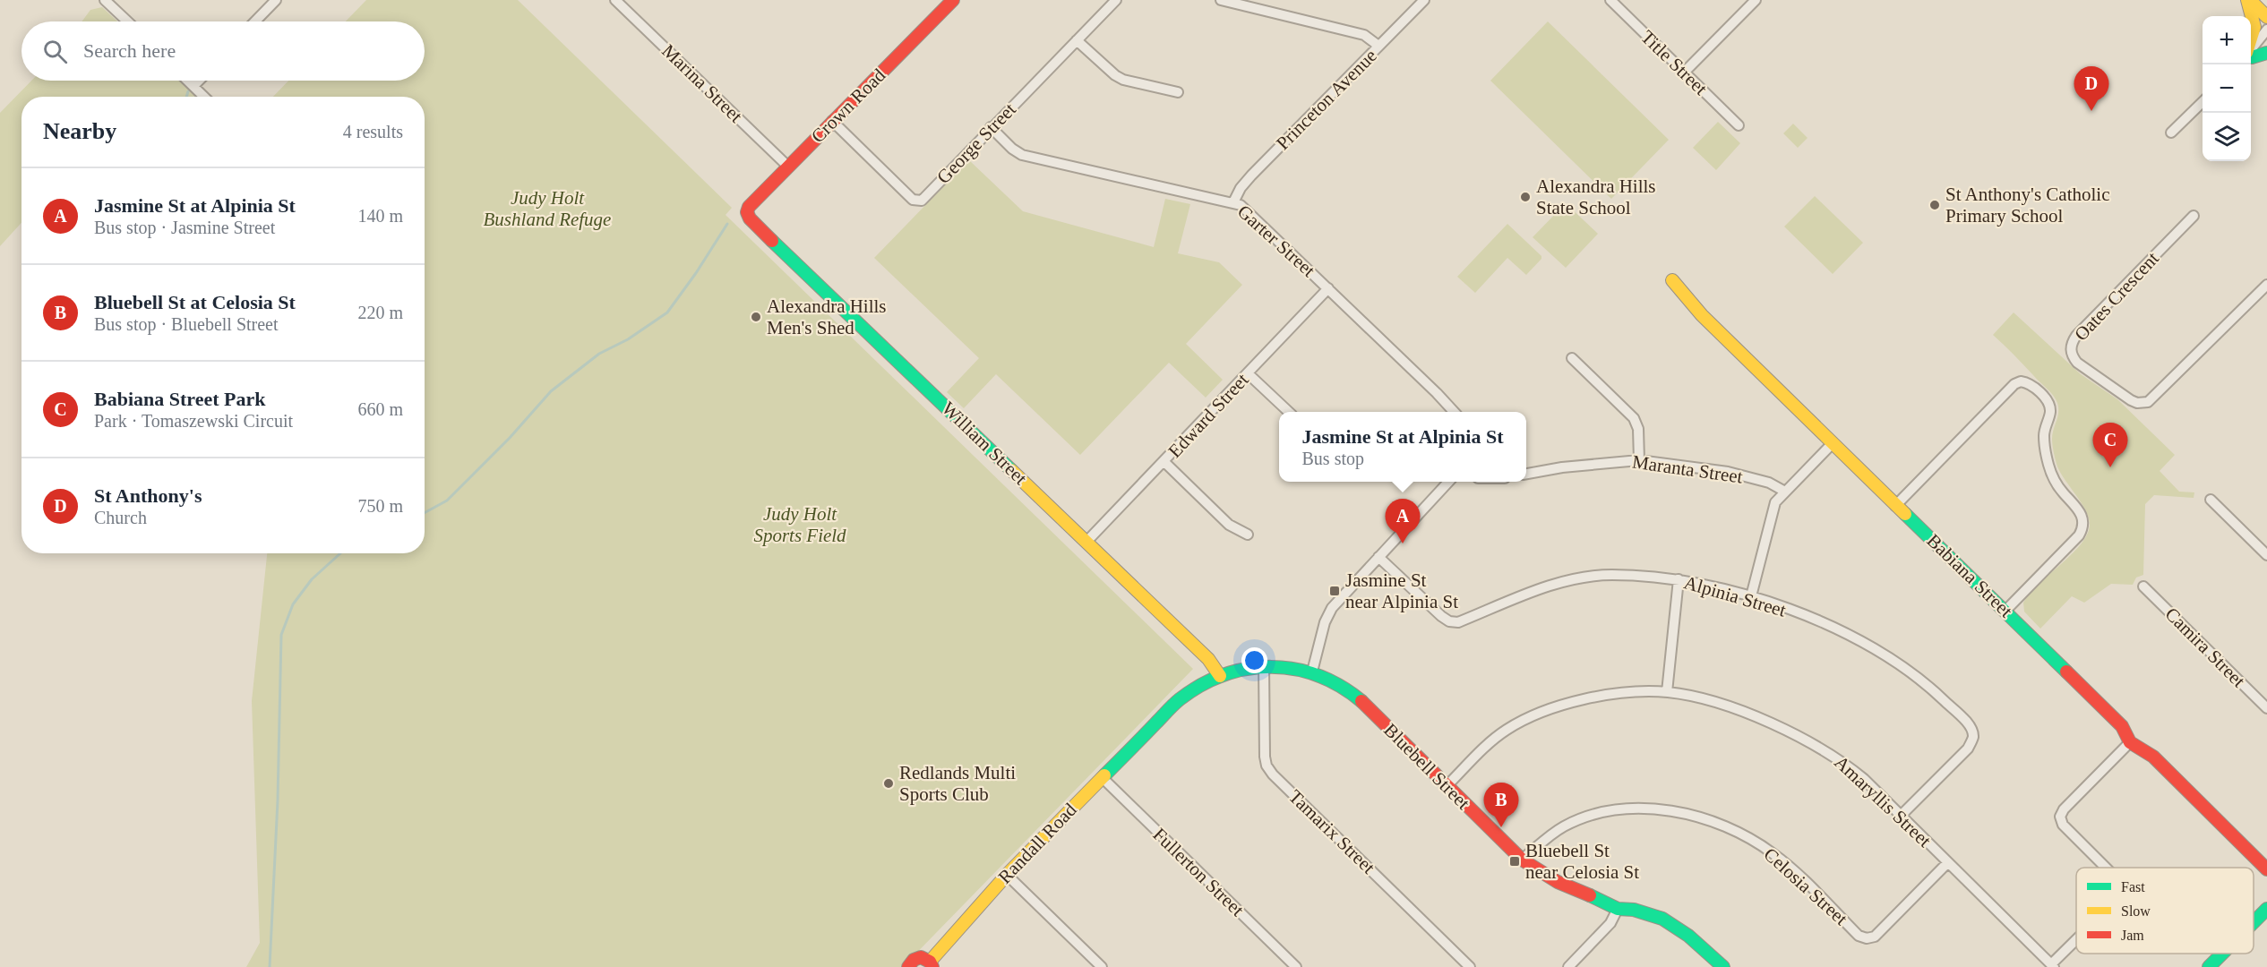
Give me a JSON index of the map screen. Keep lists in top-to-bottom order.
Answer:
{
  "streets": {
    "main road": [
      "Crown Road",
      "William Street",
      "Babiana Street",
      "Bluebell Street",
      "Randall Road"
    ],
    "street": [
      "Title Street",
      "Marina Street",
      "Princeton Avenue",
      "George Street",
      "Garter Street",
      "Oates Crescent",
      "Edward Street",
      "Maranta Street",
      "Alpinia Street",
      "Camira Street",
      "Amaryllis Street",
      "Tamarix Street",
      "Fullerton Street",
      "Celosia Street"
    ]
  },
  "crossings": [
    ["Marina Street", "Crown Road"],
    ["Princeton Avenue", "Garter Street"],
    ["Crown Road", "George Street"],
    ["Crown Road", "William Street"],
    ["George Street", "Garter Street"],
    ["Garter Street", "Edward Street"],
    ["Edward Street", "William Street"],
    ["William Street", "Bluebell Street"],
    ["Alpinia Street", "Amaryllis Street"],
    ["Bluebell Street", "Amaryllis Street"],
    ["Bluebell Street", "Tamarix Street"],
    ["Bluebell Street", "Randall Road"],
    ["Bluebell Street", "Celosia Street"],
    ["Amaryllis Street", "Celosia Street"],
    ["Randall Road", "Fullerton Street"]
  ],
  "parks": ["Judy Holt Bushland Refuge", "Judy Holt Sports Field"],
  "places": {
    "other": [
      "Alexandra Hills State School",
      "St Anthony's Catholic Primary School",
      "Alexandra Hills Men's Shed",
      "Redlands Multi Sports Club"
    ],
    "transit": ["Jasmine St near Alpinia St", "Bluebell St near Celosia St"]
  },
  "legend": ["Fast", "Slow", "Jam"],
  "page": {
    "map_buttons": ["+", "−"],
    "search": "Search here",
    "pins": [
      "D",
      "C",
      "A",
      "B"
    ],
    "heading": ["Nearby", "4 results"],
    "list": [
      {
        "mark": "A",
        "name": "Jasmine St at Alpinia St",
        "note": "Bus stop · Jasmine Street",
        "value": "140 m"
      },
      {
        "mark": "B",
        "name": "Bluebell St at Celosia St",
        "note": "Bus stop · Bluebell Street",
        "value": "220 m"
      },
      {
        "mark": "C",
        "name": "Babiana Street Park",
        "note": "Park · Tomaszewski Circuit",
        "value": "660 m"
      },
      {
        "mark": "D",
        "name": "St Anthony's",
        "note": "Church",
        "value": "750 m"
      }
    ],
    "popup": ["Jasmine St at Alpinia St", "Bus stop"]
  }
}
